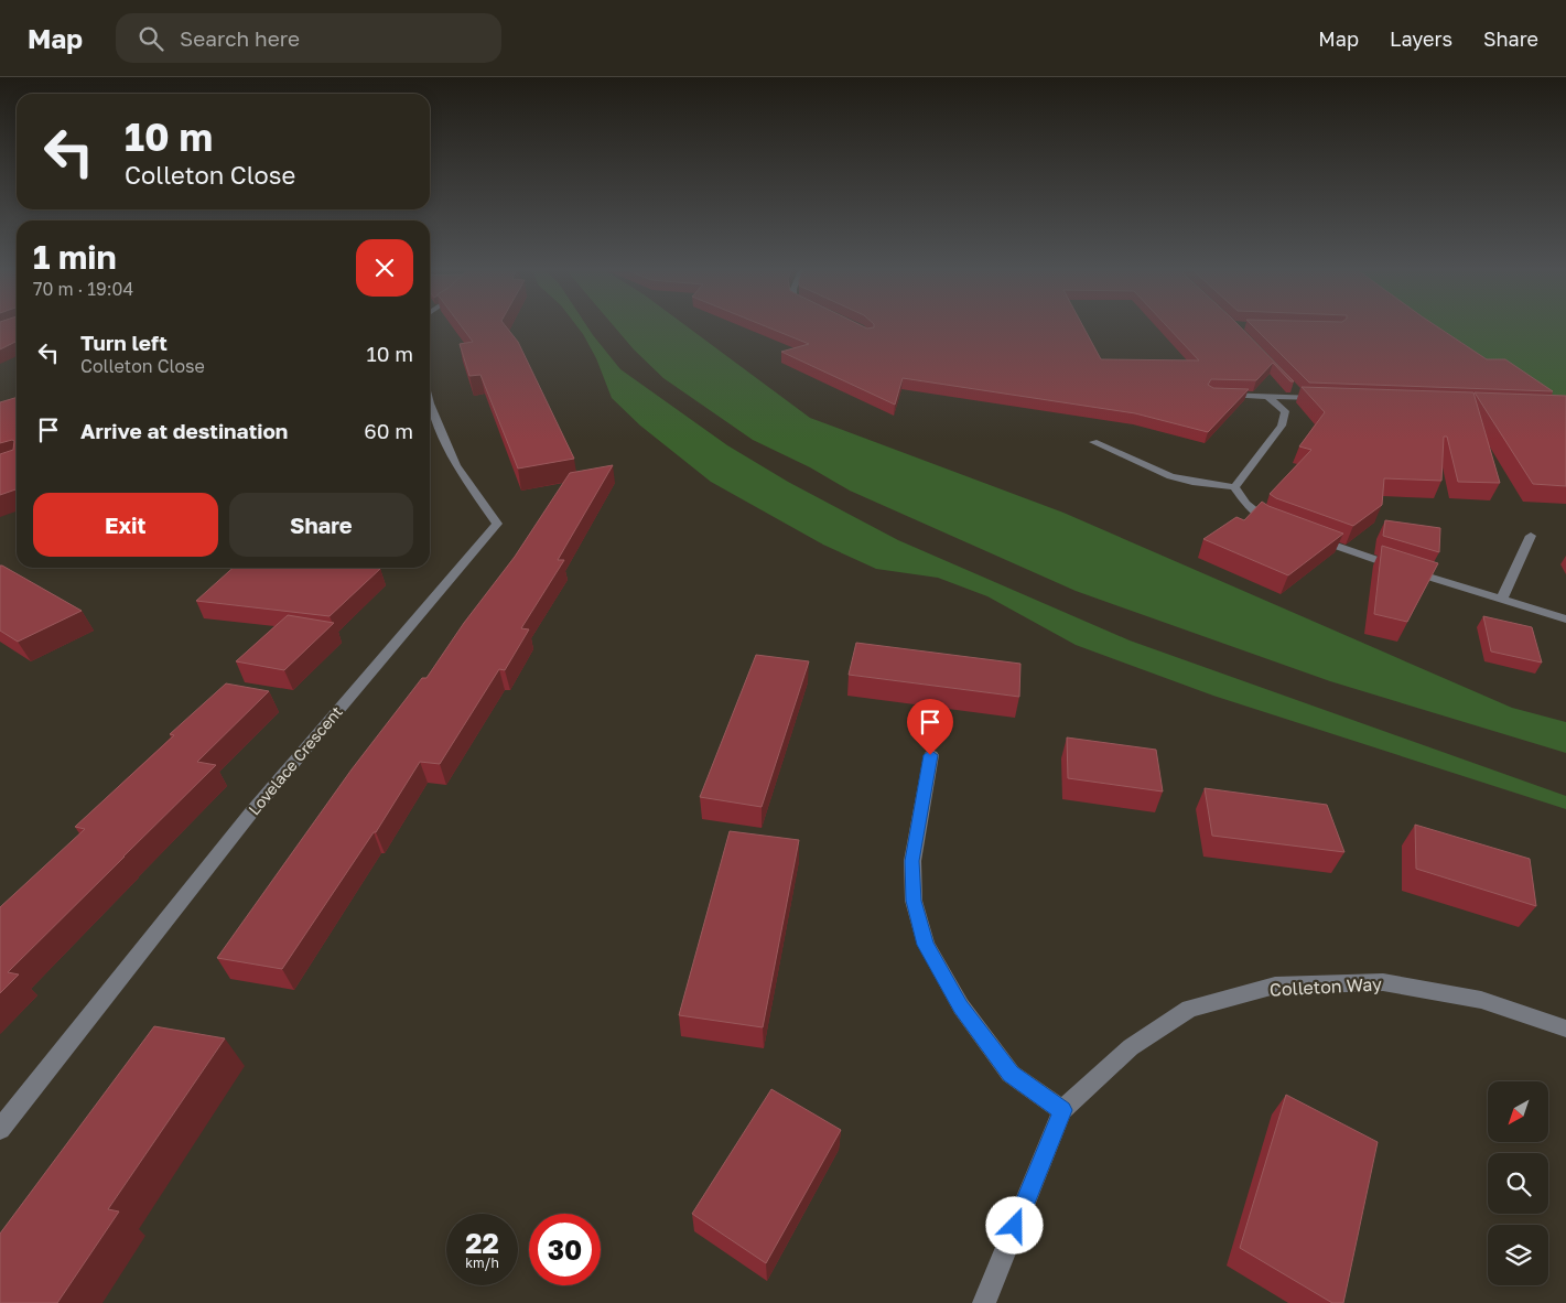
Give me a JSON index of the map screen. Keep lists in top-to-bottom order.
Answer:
{
  "streets": {
    "street": ["Lovelace Crescent", "Colleton Way"]
  },
  "north": "bottom left",
  "page": {
    "header": "Map",
    "search": "Search here",
    "nav": ["Map", "Layers", "Share"],
    "turn": ["10 m", "Colleton Close"],
    "heading": ["1 min", "70 m · 19:04"],
    "list": [
      {
        "name": "Turn left",
        "note": "Colleton Close",
        "value": "10 m"
      },
      {
        "name": "Arrive at destination",
        "value": "60 m"
      }
    ],
    "buttons": ["Exit", "Share"],
    "speed": "22 km/h",
    "limit": "30"
  }
}
